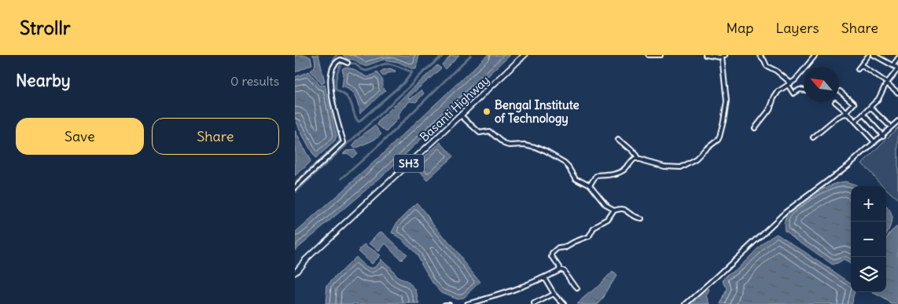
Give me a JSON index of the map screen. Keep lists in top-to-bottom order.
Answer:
{
  "streets": {
    "main road": ["Basanti Highway", "SH3"]
  },
  "places": ["Bengal Institute of Technology"],
  "north": "top left",
  "page": {
    "header": "Strollr",
    "nav": ["Map", "Layers", "Share"],
    "heading": ["Nearby", "0 results"],
    "buttons": ["Save", "Share"],
    "map_buttons": ["+", "−"]
  }
}
